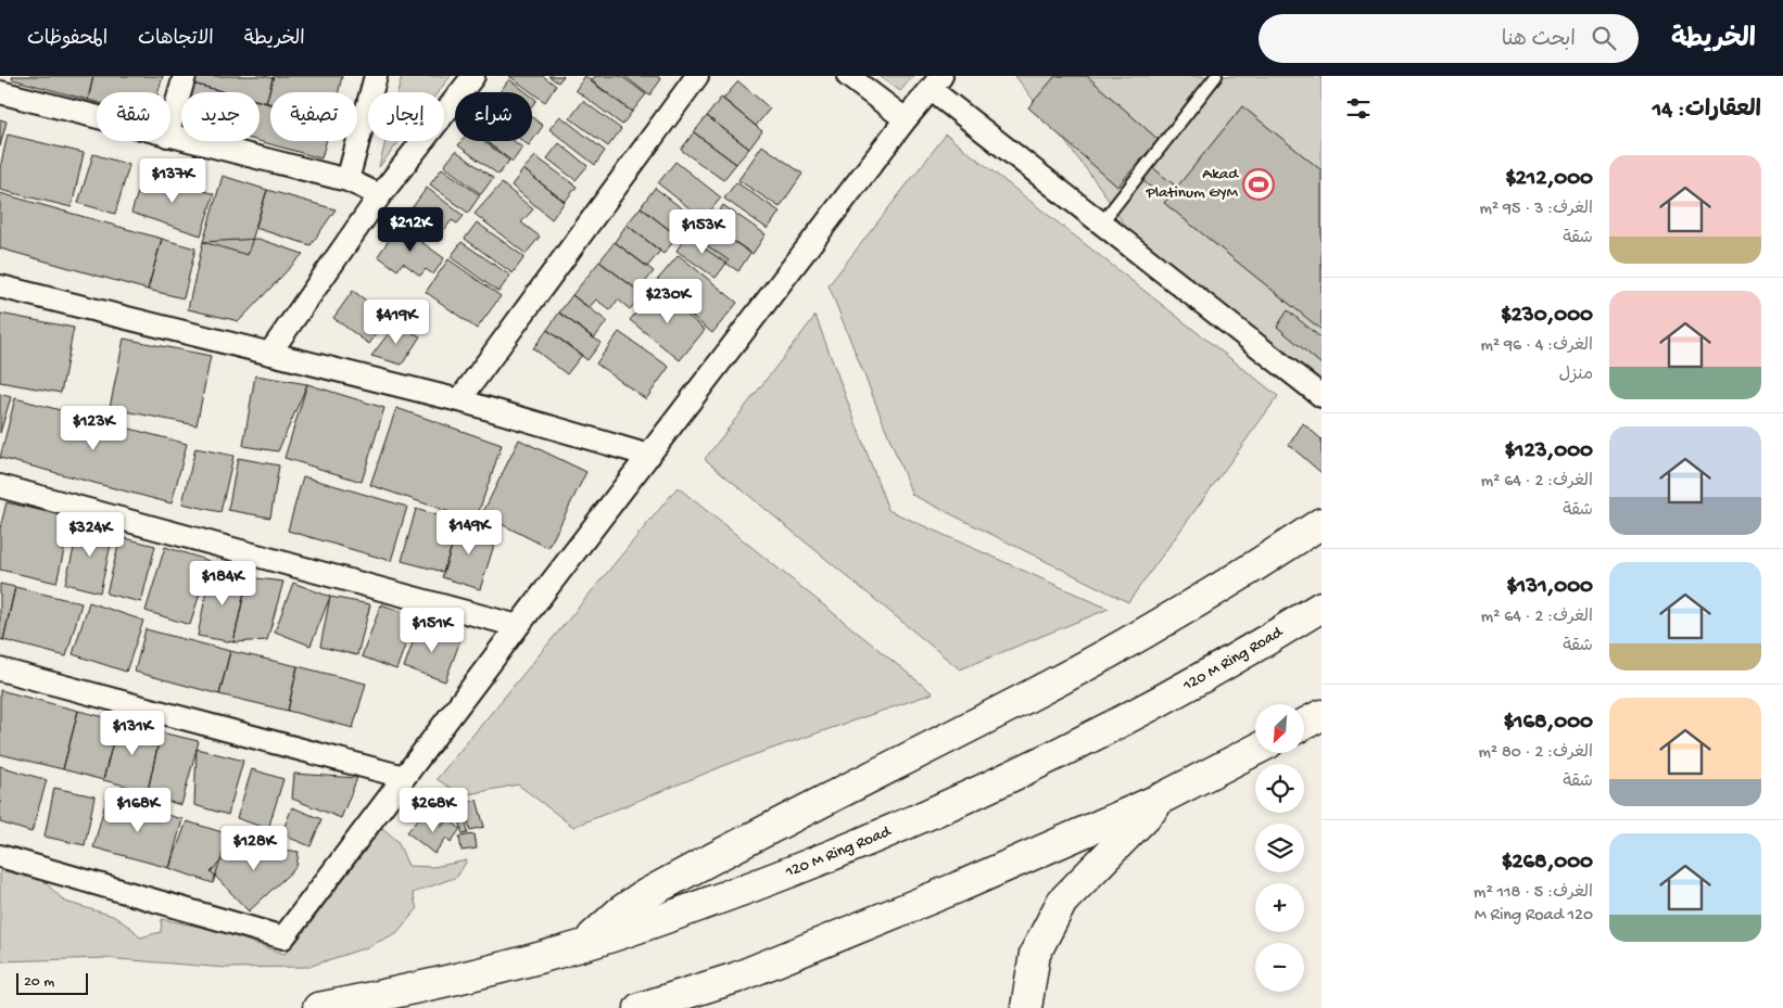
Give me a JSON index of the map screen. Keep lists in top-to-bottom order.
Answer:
{
  "streets": {
    "highway": ["120 M Ring Road"]
  },
  "places": {
    "sports": ["Akad Platinum GYM"]
  },
  "scale_bar": "20 m",
  "north": "bottom left",
  "page": {
    "header": "الخريطة",
    "search": "ابحث هنا",
    "nav": ["الخريطة", "الاتجاهات", "المحفوظات"],
    "heading": "العقارات: 14",
    "chip": [
      "شراء",
      "إيجار",
      "تصفية",
      "جديد",
      "شقة"
    ],
    "list": [
      {
        "name": "$212,000",
        "note": "الغرف: 3 · 95 m² · شقة"
      },
      {
        "name": "$230,000",
        "note": "الغرف: 4 · 96 m² · منزل"
      },
      {
        "name": "$123,000",
        "note": "الغرف: 2 · 64 m² · شقة"
      },
      {
        "name": "$131,000",
        "note": "الغرف: 2 · 64 m² · شقة"
      },
      {
        "name": "$168,000",
        "note": "الغرف: 2 · 80 m² · شقة"
      },
      {
        "name": "$268,000",
        "note": "الغرف: 5 · 118 m² · 120 M Ring Road"
      }
    ],
    "price": [
      "$137K",
      "$212K",
      "$153K",
      "$230K",
      "$419K",
      "$123K",
      "$149K",
      "$324K",
      "$184K",
      "$151K",
      "$131K",
      "$168K",
      "$268K",
      "$128K"
    ],
    "map_buttons": ["+", "−"],
    "scale": "20 m"
  }
}
